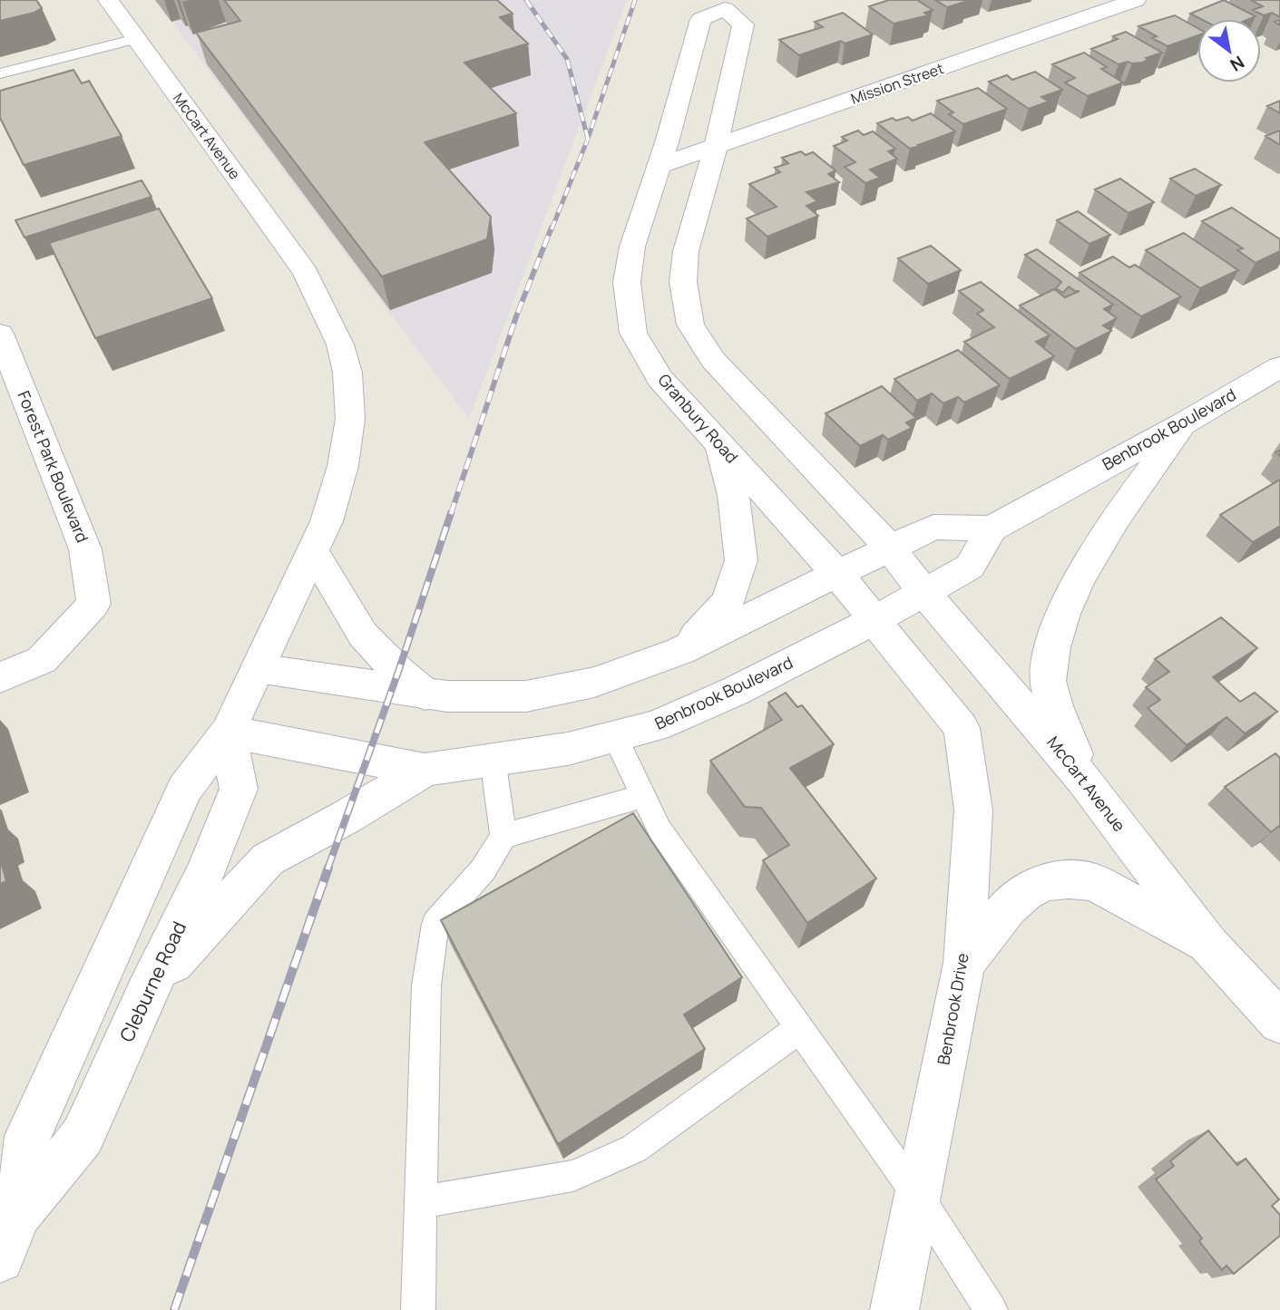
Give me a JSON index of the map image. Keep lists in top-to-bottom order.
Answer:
{
  "streets": {
    "street": [
      "Mission Street",
      "McCart Avenue",
      "Granbury Road",
      "Benbrook Boulevard",
      "Forest Park Boulevard",
      "Cleburne Road",
      "Benbrook Drive"
    ]
  },
  "crossings": [
    ["Mission Street", "Granbury Road"],
    ["McCart Avenue", "Granbury Road"],
    ["McCart Avenue", "Benbrook Boulevard"],
    ["McCart Avenue", "Cleburne Road"],
    ["Granbury Road", "Benbrook Boulevard"],
    ["Granbury Road", "Benbrook Drive"],
    ["Benbrook Boulevard", "Cleburne Road"],
    ["Benbrook Boulevard", "Benbrook Drive"]
  ],
  "north": "bottom right"
}
